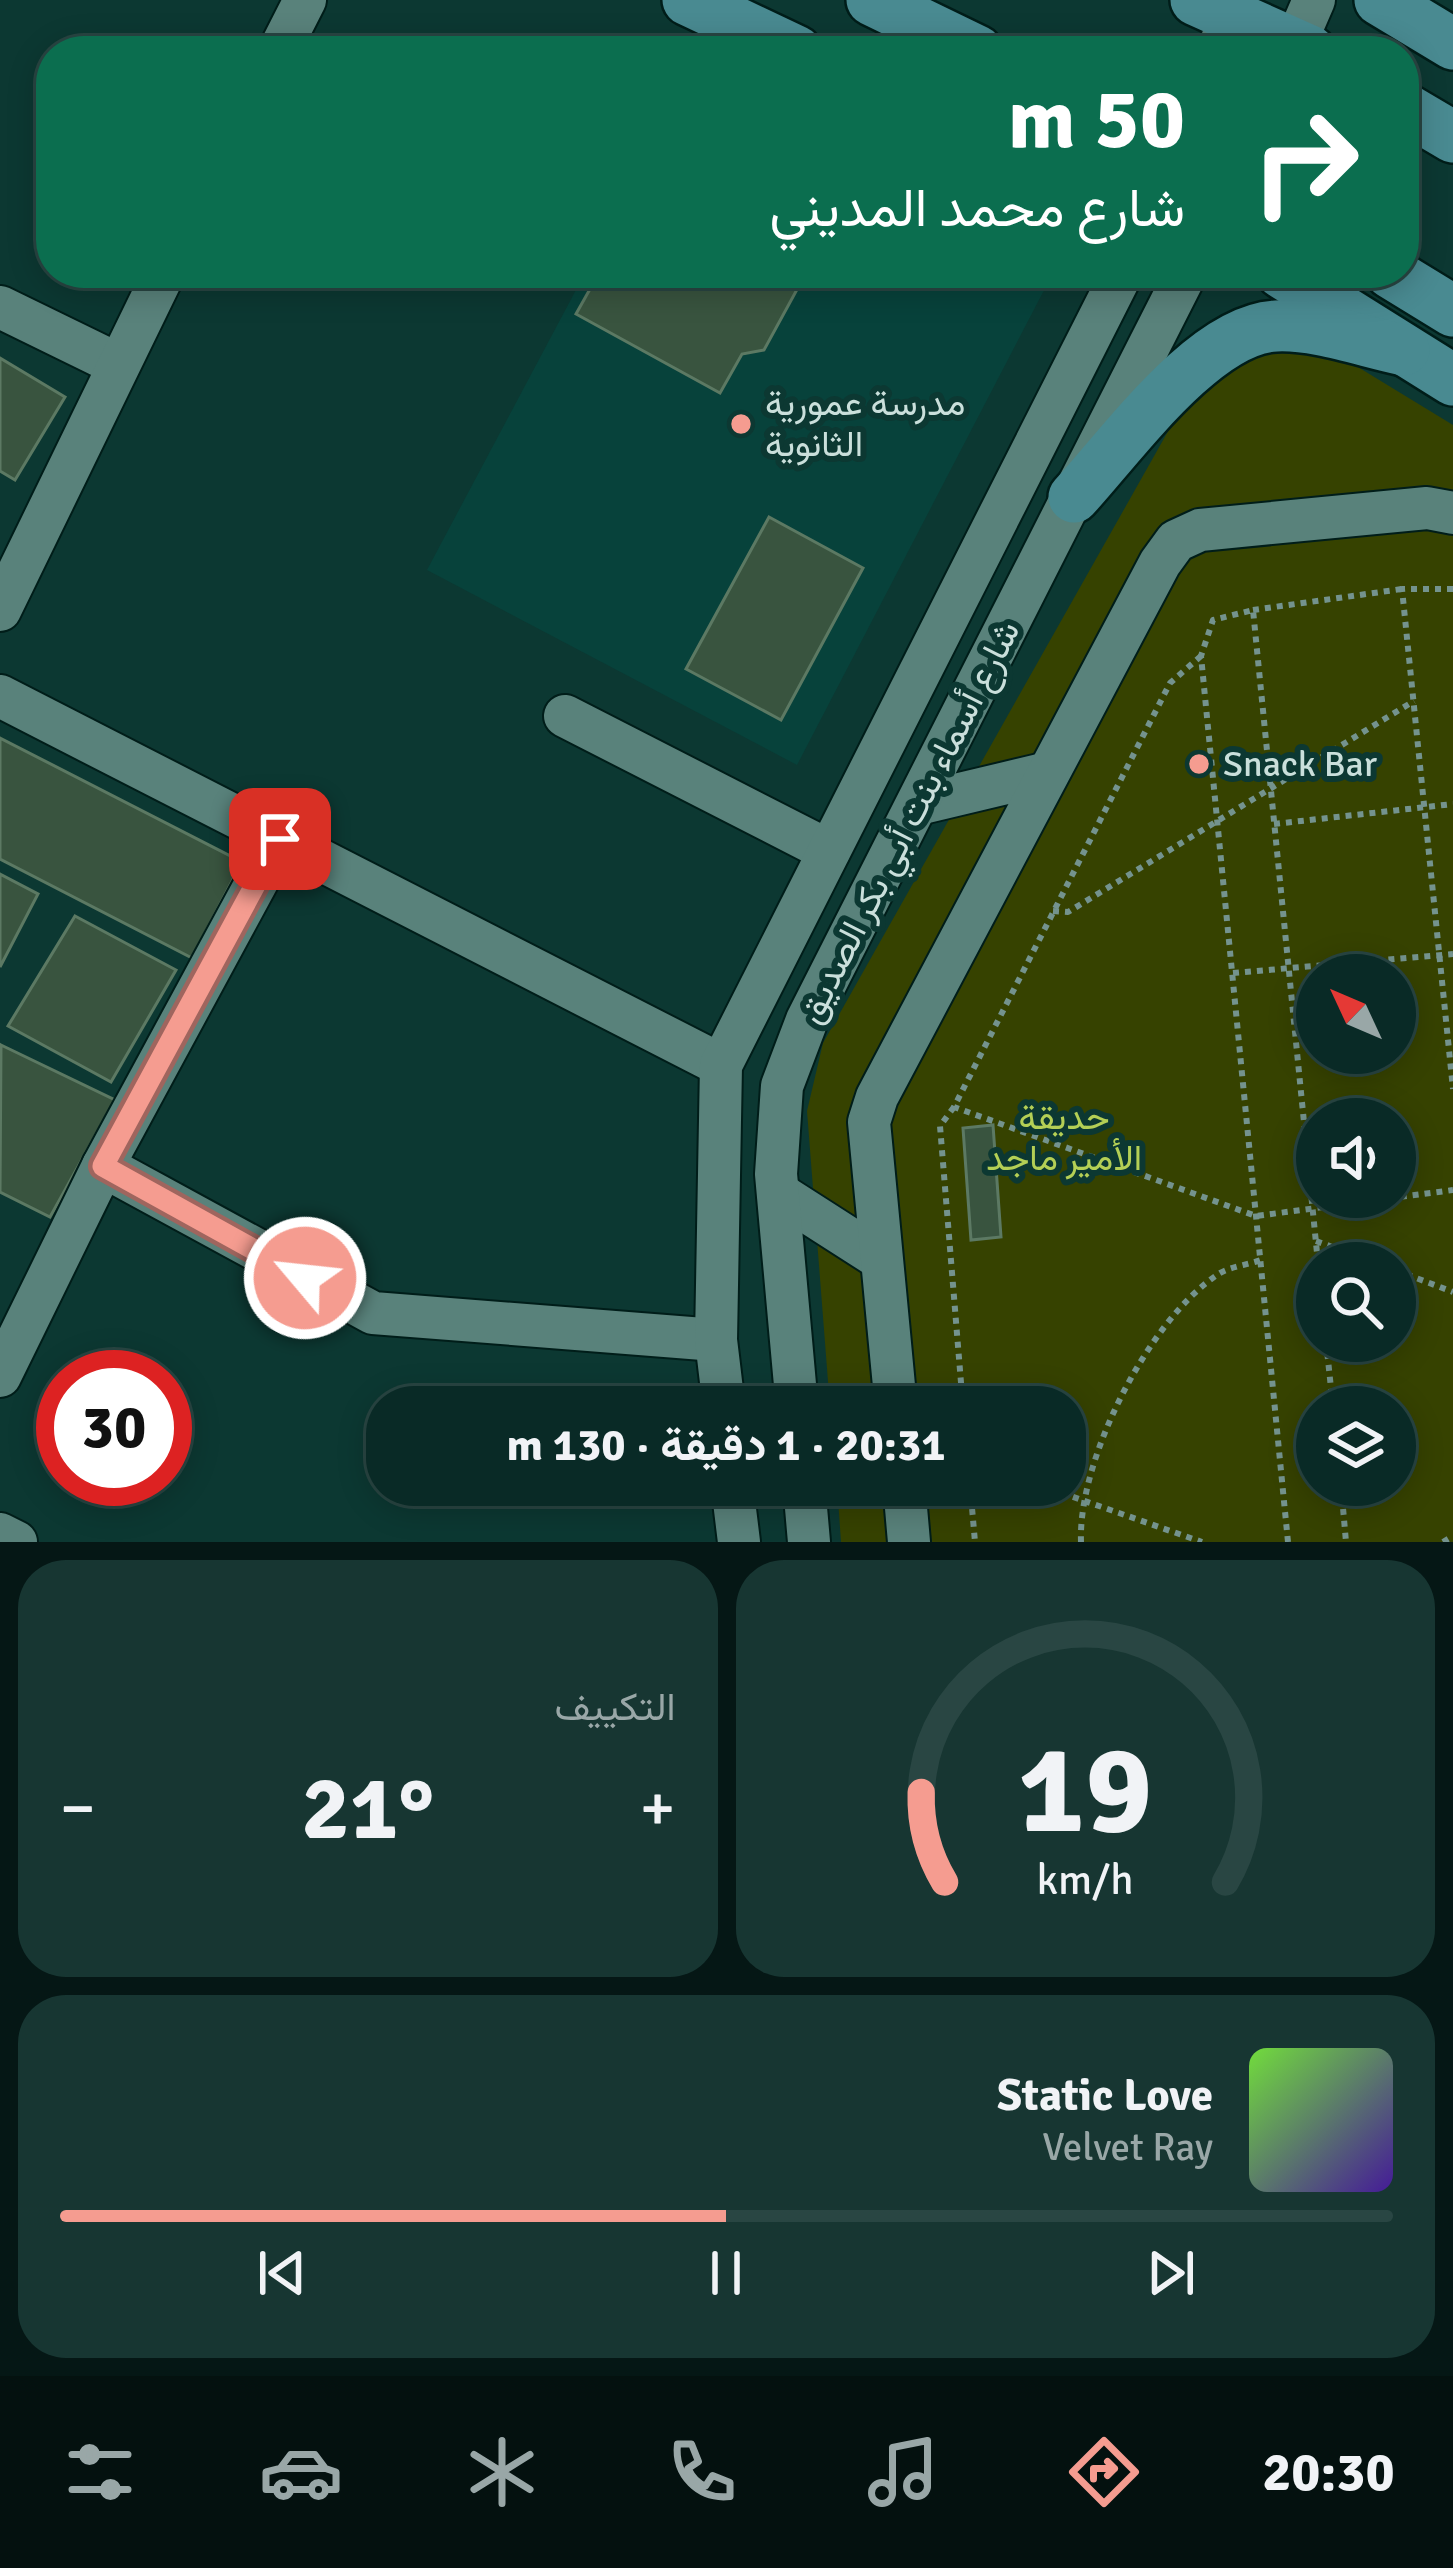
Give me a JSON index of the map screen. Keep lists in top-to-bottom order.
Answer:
{
  "streets": {
    "street": ["شارع أسماء بنت أبي بكر الصديق"]
  },
  "parks": ["حديقة الأمير ماجد"],
  "places": ["مدرسة عمورية الثانوية", "Snack Bar"],
  "north": "top left",
  "page": {
    "turn": ["50 m", "شارع محمد المديني"],
    "limit": "30",
    "trip": "20:31 · 1 دقيقة · 130 m",
    "tile": "التكييف",
    "heat": ["−", "21°", "+"],
    "song": ["Static Love", "Velvet Ray"],
    "tabs": "20:30",
    "gauge": ["19", "km/h"]
  }
}
